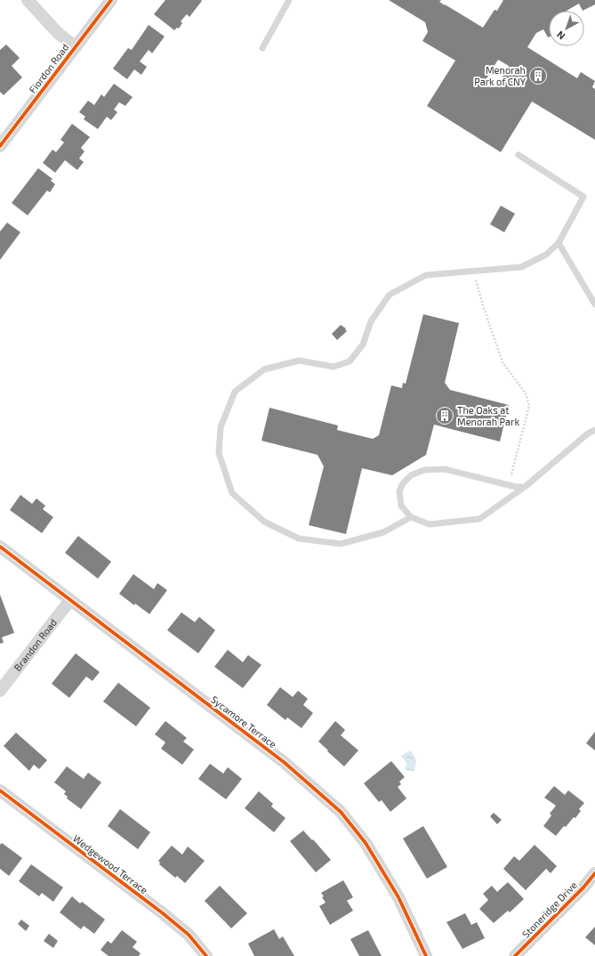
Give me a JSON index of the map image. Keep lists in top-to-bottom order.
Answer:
{
  "streets": {
    "street": [
      "Fiordon Road",
      "Brandon Road",
      "Sycamore Terrace",
      "Wedgewood Terrace",
      "Stoneridge Drive"
    ]
  },
  "crossings": [
    ["Brandon Road", "Sycamore Terrace"]
  ],
  "places": {
    "building": ["Menorah Park of CNY", "The Oaks at Menorah Park"]
  },
  "north": "bottom left"
}
